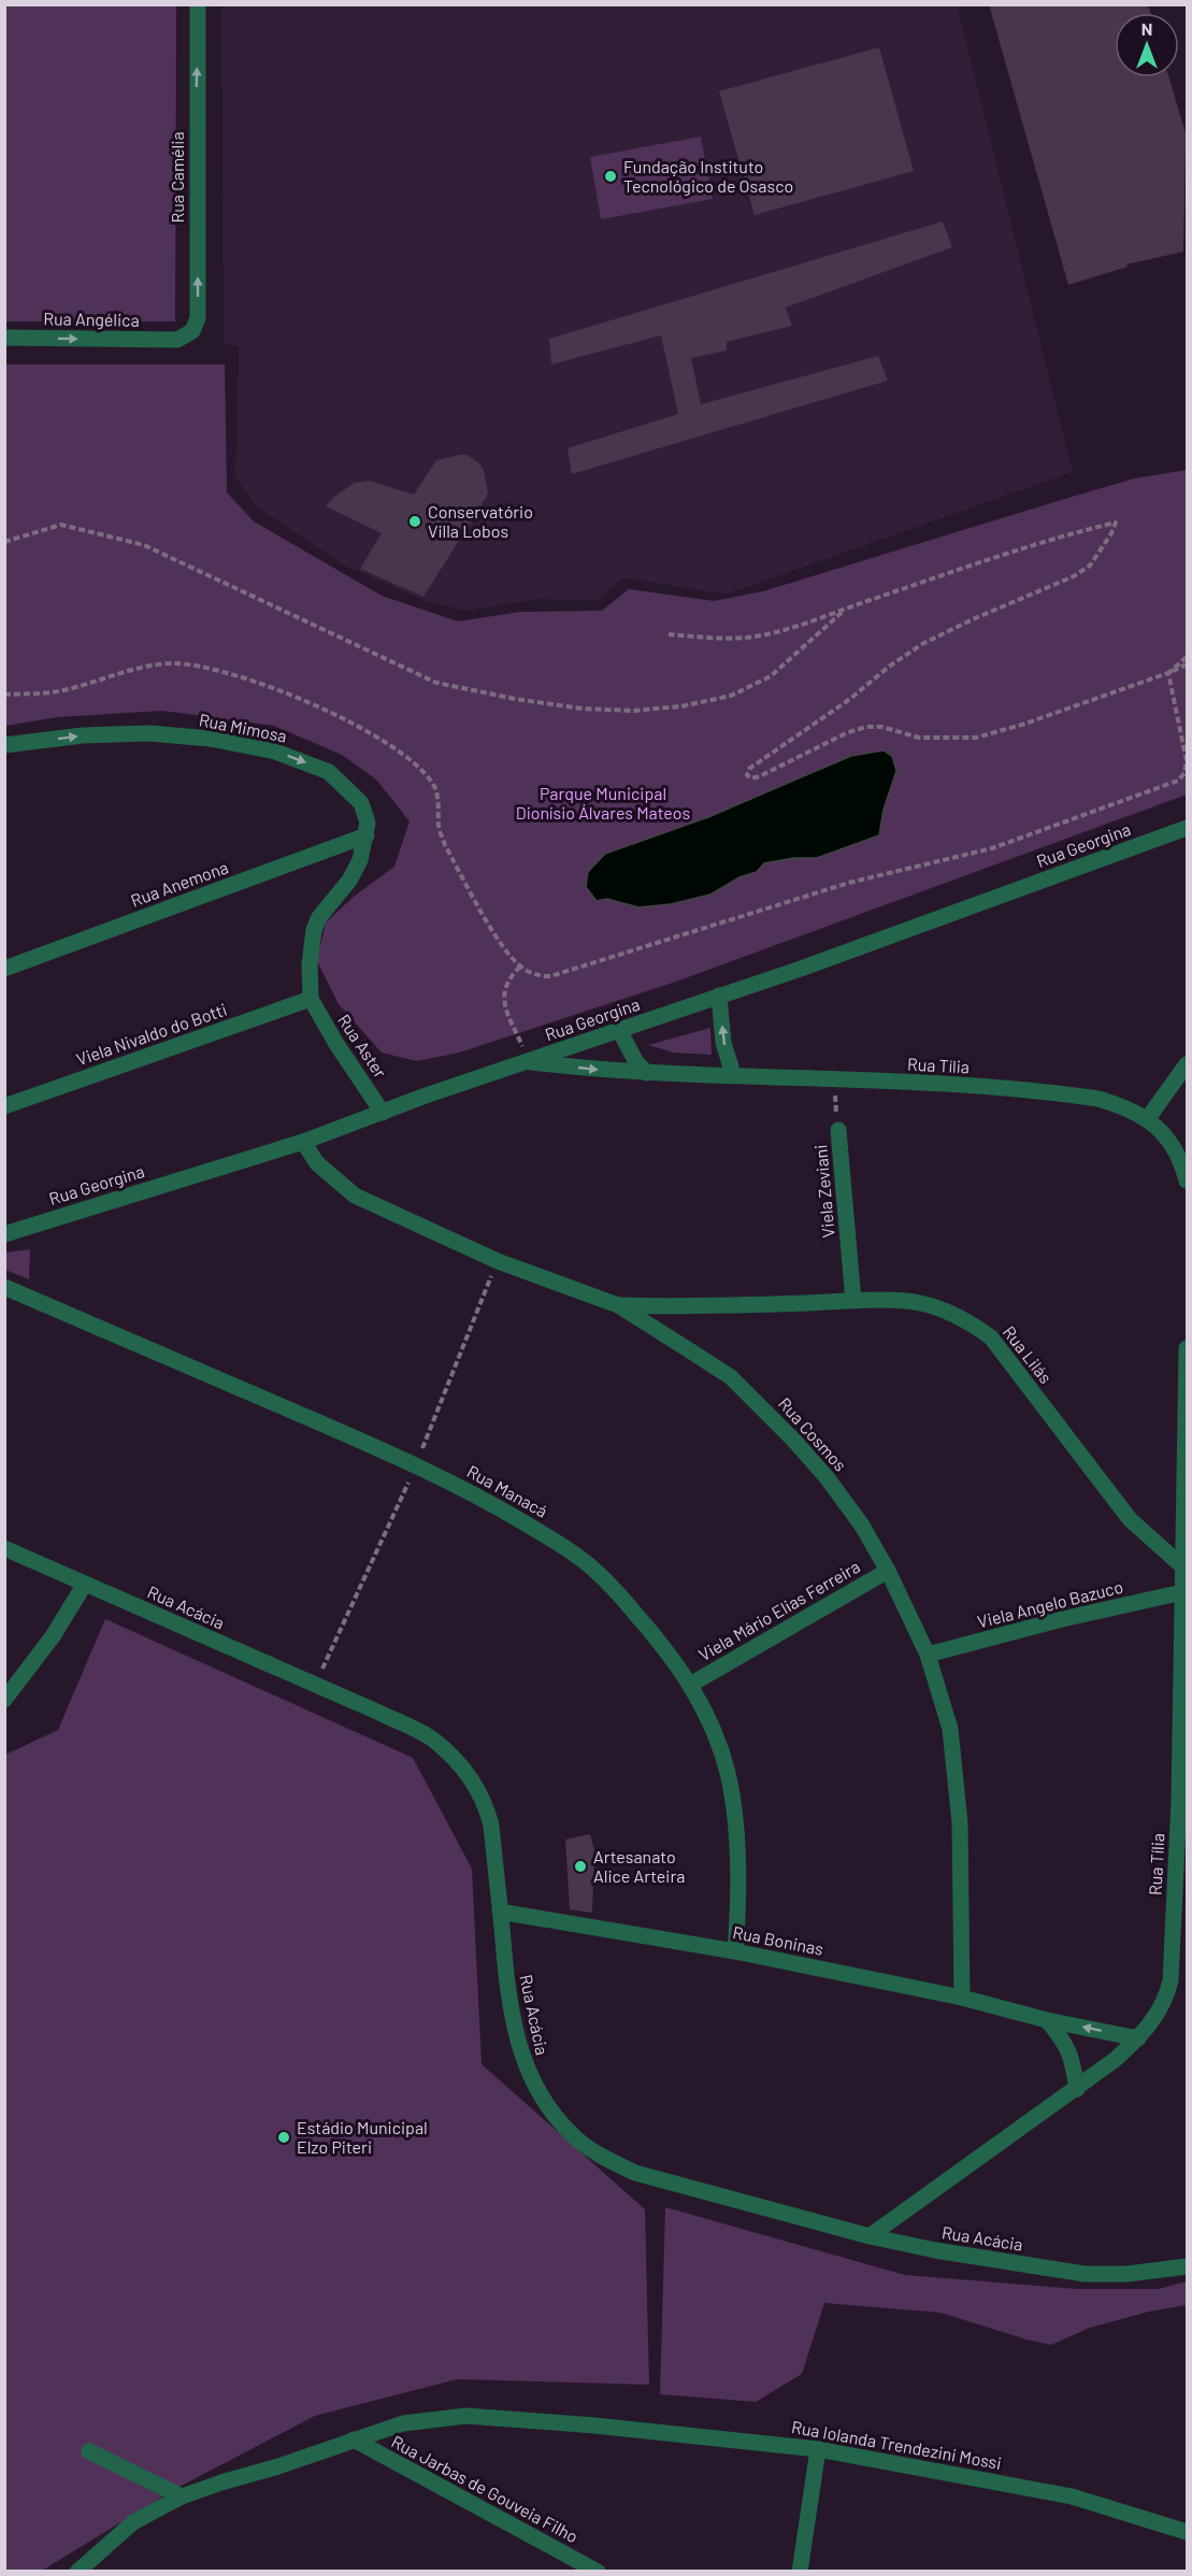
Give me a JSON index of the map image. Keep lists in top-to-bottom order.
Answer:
{
  "streets": {
    "street": [
      "Rua Camélia",
      "Rua Angélica",
      "Rua Mimosa",
      "Rua Georgina",
      "Rua Anemona",
      "Viela Nivaldo do Botti",
      "Rua Aster",
      "Rua Tília",
      "Viela Zeviani",
      "Rua Lilás",
      "Rua Cosmos",
      "Rua Manacá",
      "Viela Angelo Bazuco",
      "Rua Acácia",
      "Viela Mário Elias Ferreira",
      "Rua Boninas",
      "Rua Iolanda Trendezini Mossi",
      "Rua Jarbas de Gouveia Filho"
    ]
  },
  "crossings": [
    ["Rua Camélia", "Rua Angélica"],
    ["Rua Mimosa", "Rua Anemona"],
    ["Rua Mimosa", "Viela Nivaldo do Botti"],
    ["Rua Mimosa", "Rua Aster"],
    ["Rua Georgina", "Rua Aster"],
    ["Rua Georgina", "Rua Tília"],
    ["Rua Georgina", "Rua Cosmos"],
    ["Viela Nivaldo do Botti", "Rua Aster"],
    ["Rua Tília", "Viela Zeviani"],
    ["Rua Tília", "Rua Lilás"],
    ["Rua Tília", "Viela Angelo Bazuco"],
    ["Rua Tília", "Rua Acácia"],
    ["Rua Tília", "Rua Boninas"],
    ["Viela Zeviani", "Rua Lilás"],
    ["Rua Lilás", "Rua Cosmos"],
    ["Rua Cosmos", "Viela Angelo Bazuco"],
    ["Rua Cosmos", "Viela Mário Elias Ferreira"],
    ["Rua Cosmos", "Rua Boninas"],
    ["Rua Manacá", "Viela Mário Elias Ferreira"],
    ["Rua Manacá", "Rua Boninas"],
    ["Rua Acácia", "Rua Boninas"],
    ["Rua Iolanda Trendezini Mossi", "Rua Jarbas de Gouveia Filho"]
  ],
  "one_way": ["Rua Camélia", "Rua Angélica", "Rua Mimosa"],
  "parks": ["Parque Municipal Dionísio Álvares Mateos"],
  "places": [
    "Fundação Instituto Tecnológico de Osasco",
    "Conservatório Villa Lobos",
    "Artesanato Alice Arteira",
    "Estádio Municipal Elzo Piteri"
  ],
  "north": "top"
}
